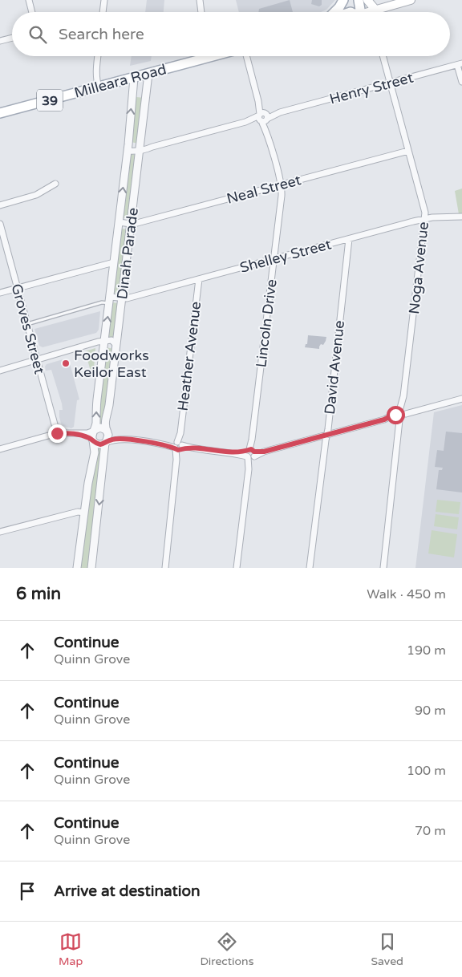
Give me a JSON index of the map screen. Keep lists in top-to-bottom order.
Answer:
{
  "streets": {
    "main road": ["Milleara Road", "39"],
    "street": [
      "Henry Street",
      "Neal Street",
      "Dinah Parade",
      "Shelley Street",
      "Noga Avenue",
      "Lincoln Drive",
      "Groves Street",
      "Heather Avenue",
      "David Avenue"
    ]
  },
  "crossings": [
    ["Milleara Road", "Dinah Parade"],
    ["Henry Street", "Dinah Parade"],
    ["Henry Street", "Noga Avenue"],
    ["Henry Street", "Lincoln Drive"],
    ["Neal Street", "Dinah Parade"],
    ["Neal Street", "Noga Avenue"],
    ["Neal Street", "Lincoln Drive"],
    ["Dinah Parade", "Shelley Street"],
    ["Shelley Street", "Noga Avenue"],
    ["Shelley Street", "Lincoln Drive"],
    ["Shelley Street", "Heather Avenue"],
    ["Shelley Street", "David Avenue"]
  ],
  "places": ["Foodworks Keilor East"],
  "page": {
    "search": "Search here",
    "heading": ["6 min", "Walk · 450 m"],
    "list": [
      ["Continue", "Quinn Grove", "190 m"],
      ["Continue", "Quinn Grove", "90 m"],
      ["Continue", "Quinn Grove", "100 m"],
      ["Continue", "Quinn Grove", "70 m"],
      "Arrive at destination"
    ],
    "nav": ["Map", "Directions", "Saved"]
  }
}
